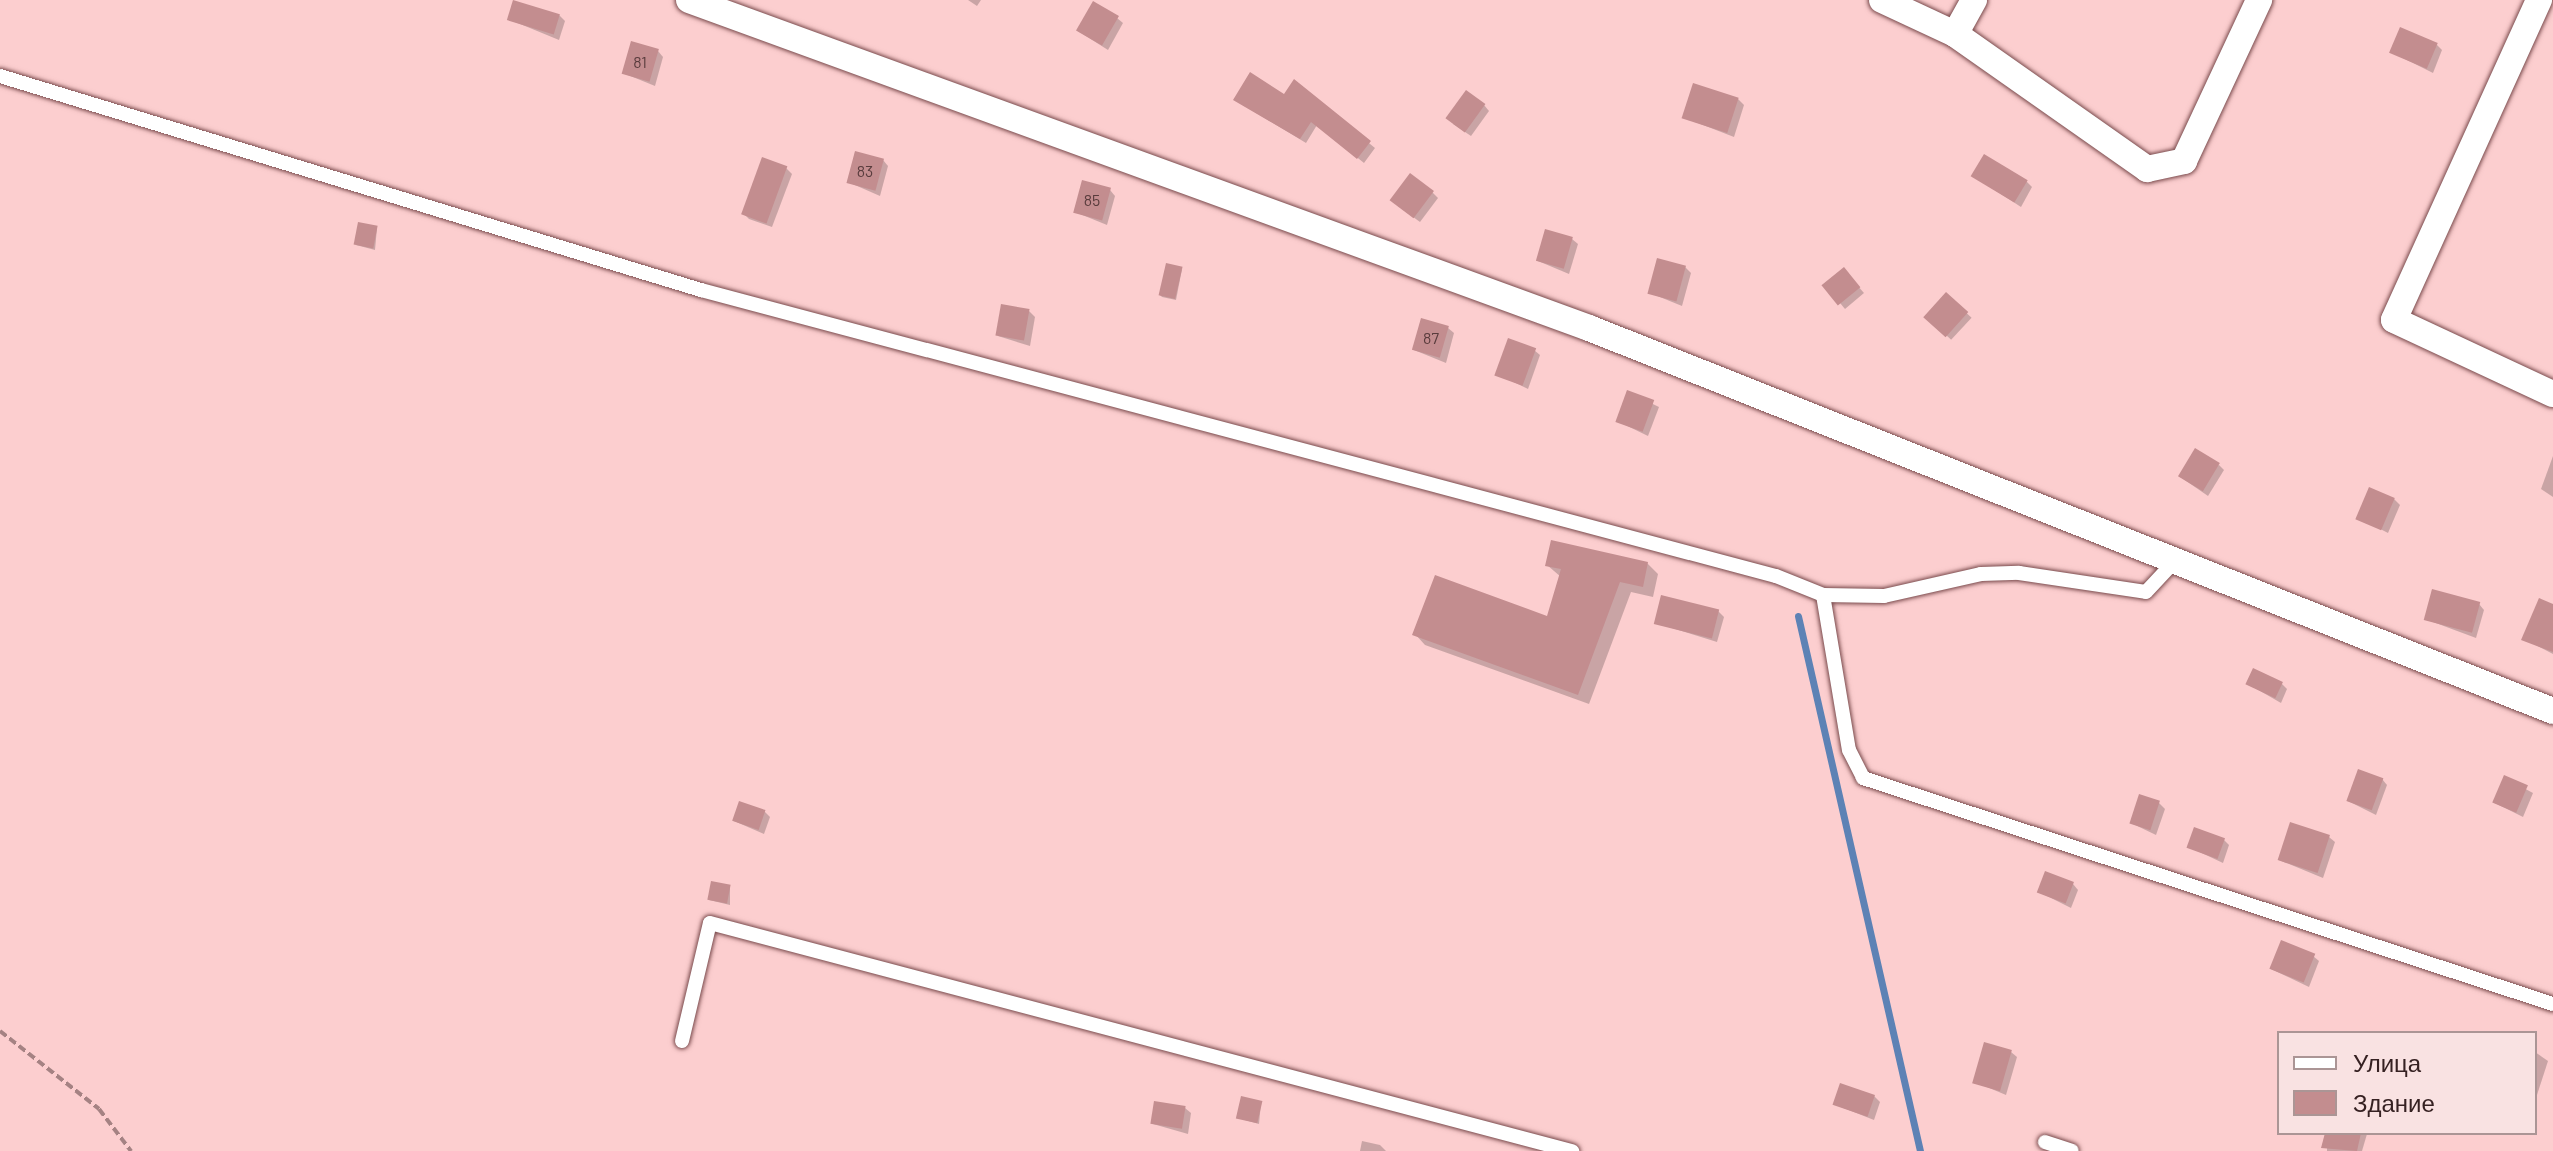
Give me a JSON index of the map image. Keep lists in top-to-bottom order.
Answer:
{
  "house_numbers": [
    "81",
    "83",
    "85",
    "87"
  ],
  "legend": ["Улица", "Здание"]
}
